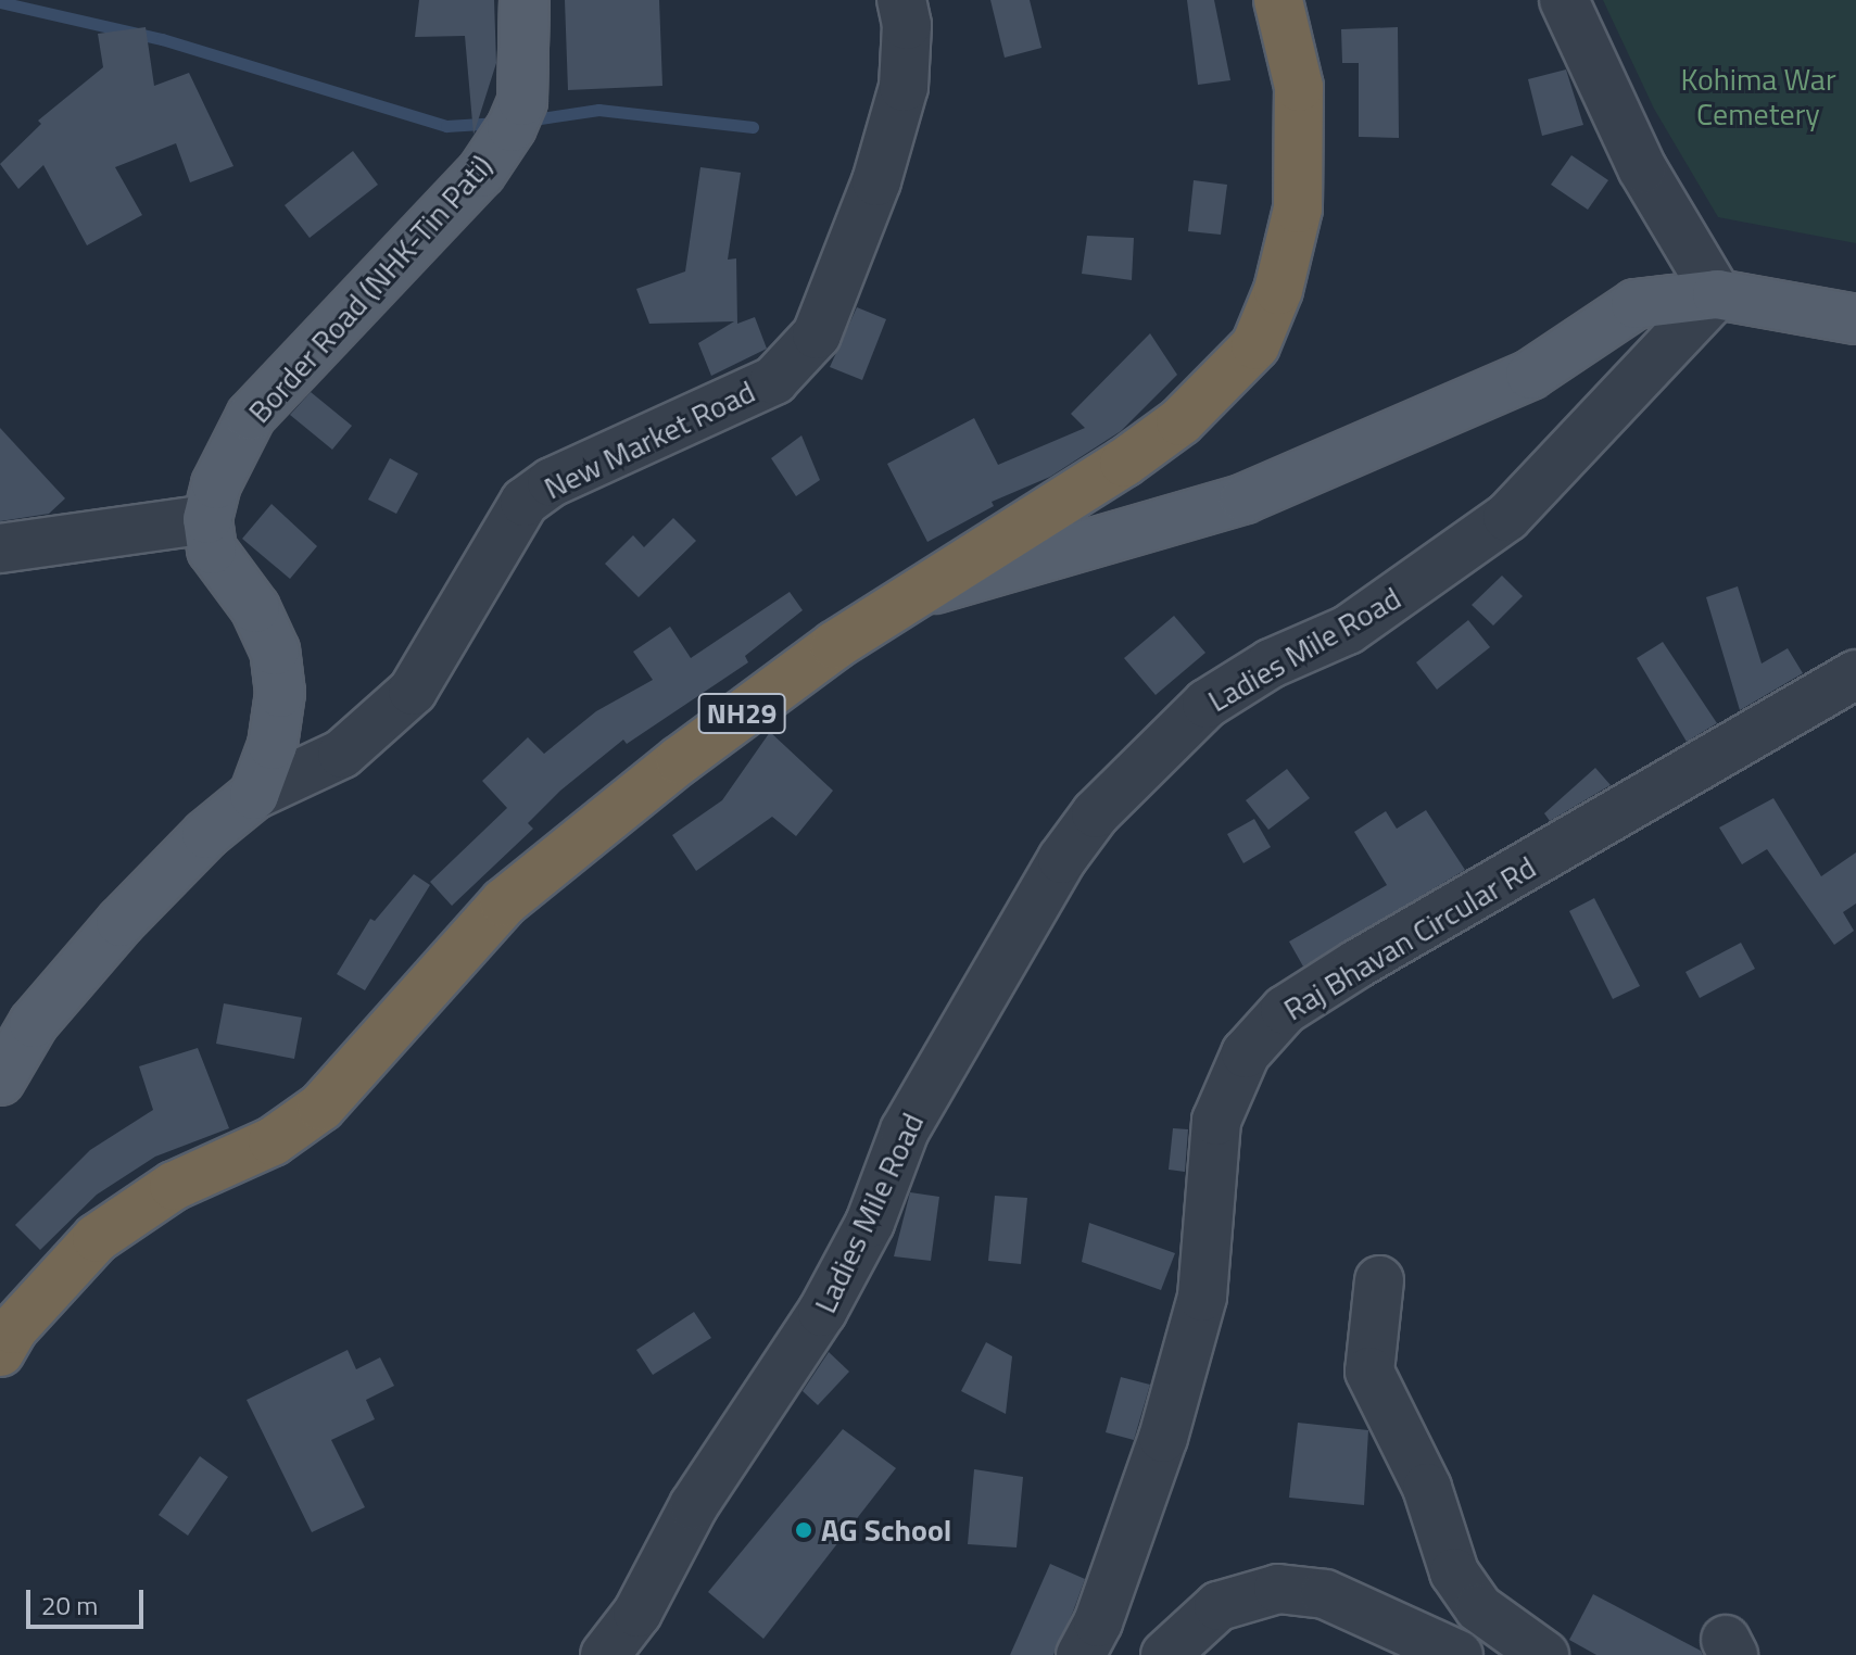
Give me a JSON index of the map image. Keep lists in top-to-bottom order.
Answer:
{
  "streets": {
    "highway": ["NH29"],
    "main road": ["Border Road (NHK-Tin Pati)"],
    "street": ["New Market Road", "Ladies Mile Road", "Raj Bhavan Circular Rd"]
  },
  "parks": ["Kohima War Cemetery"],
  "places": ["AG School"],
  "scale_bar": "20 m"
}
